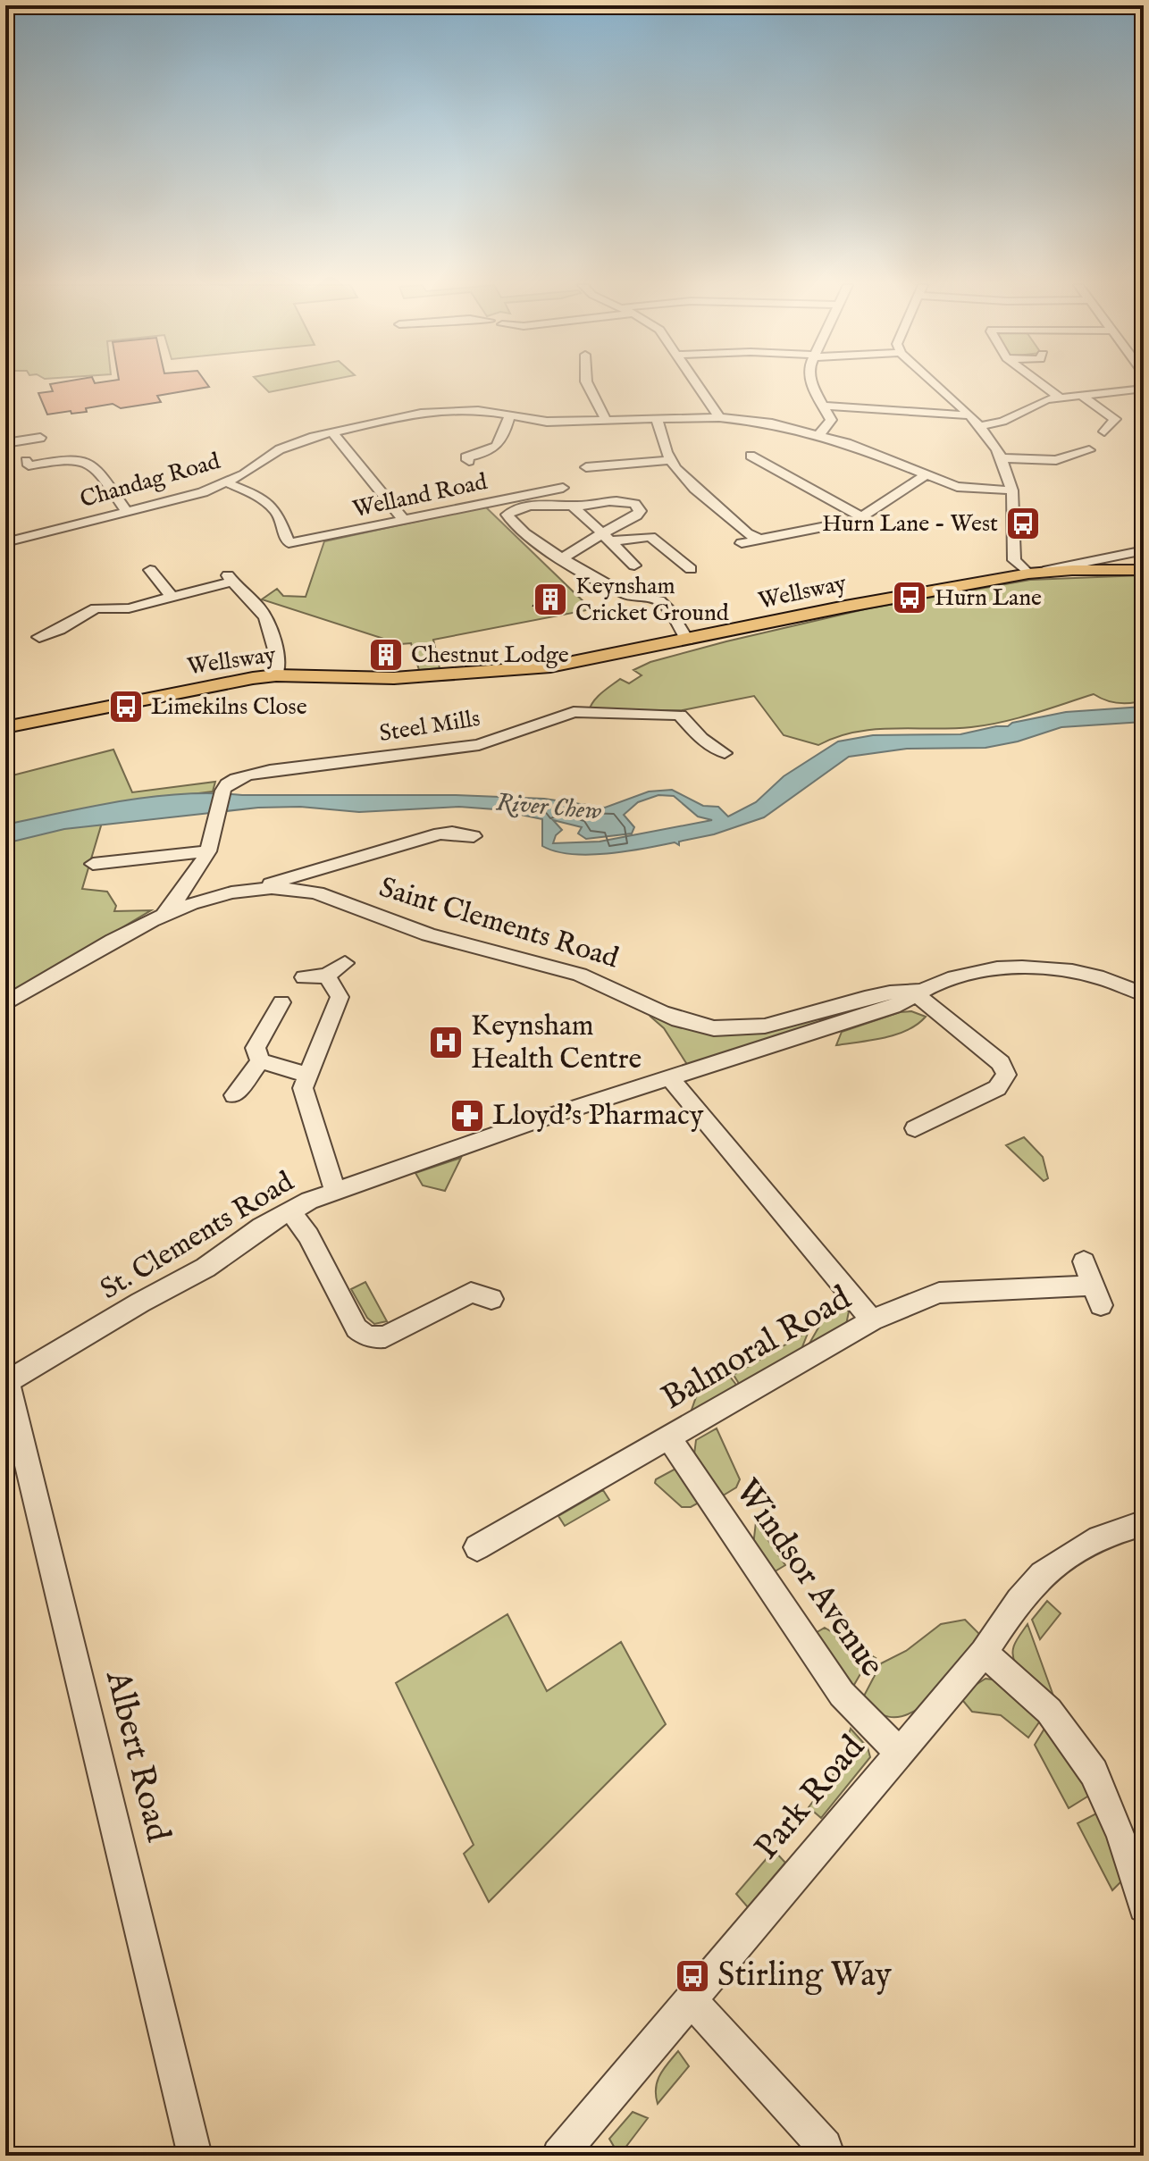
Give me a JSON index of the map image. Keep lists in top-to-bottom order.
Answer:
{
  "streets": {
    "main road": ["Wellsway"],
    "street": [
      "Chandag Road",
      "Welland Road",
      "Steel Mills",
      "Saint Clements Road",
      "St. Clements Road",
      "Balmoral Road",
      "Windsor Avenue",
      "Albert Road",
      "Park Road"
    ]
  },
  "crossings": [
    ["Chandag Road", "Welland Road"],
    ["Steel Mills", "Saint Clements Road"],
    ["Saint Clements Road", "St. Clements Road"],
    ["St. Clements Road", "Albert Road"],
    ["Balmoral Road", "Windsor Avenue"],
    ["Windsor Avenue", "Park Road"]
  ],
  "water": ["River Chew"],
  "places": {
    "bus stop": [
      "Hurn Lane - West",
      "Hurn Lane",
      "Limekilns Close",
      "Stirling Way"
    ],
    "building": ["Keynsham Cricket Ground", "Chestnut Lodge"],
    "hospital": ["Keynsham Health Centre"],
    "pharmacy": ["Lloyd's Pharmacy"]
  }
}
